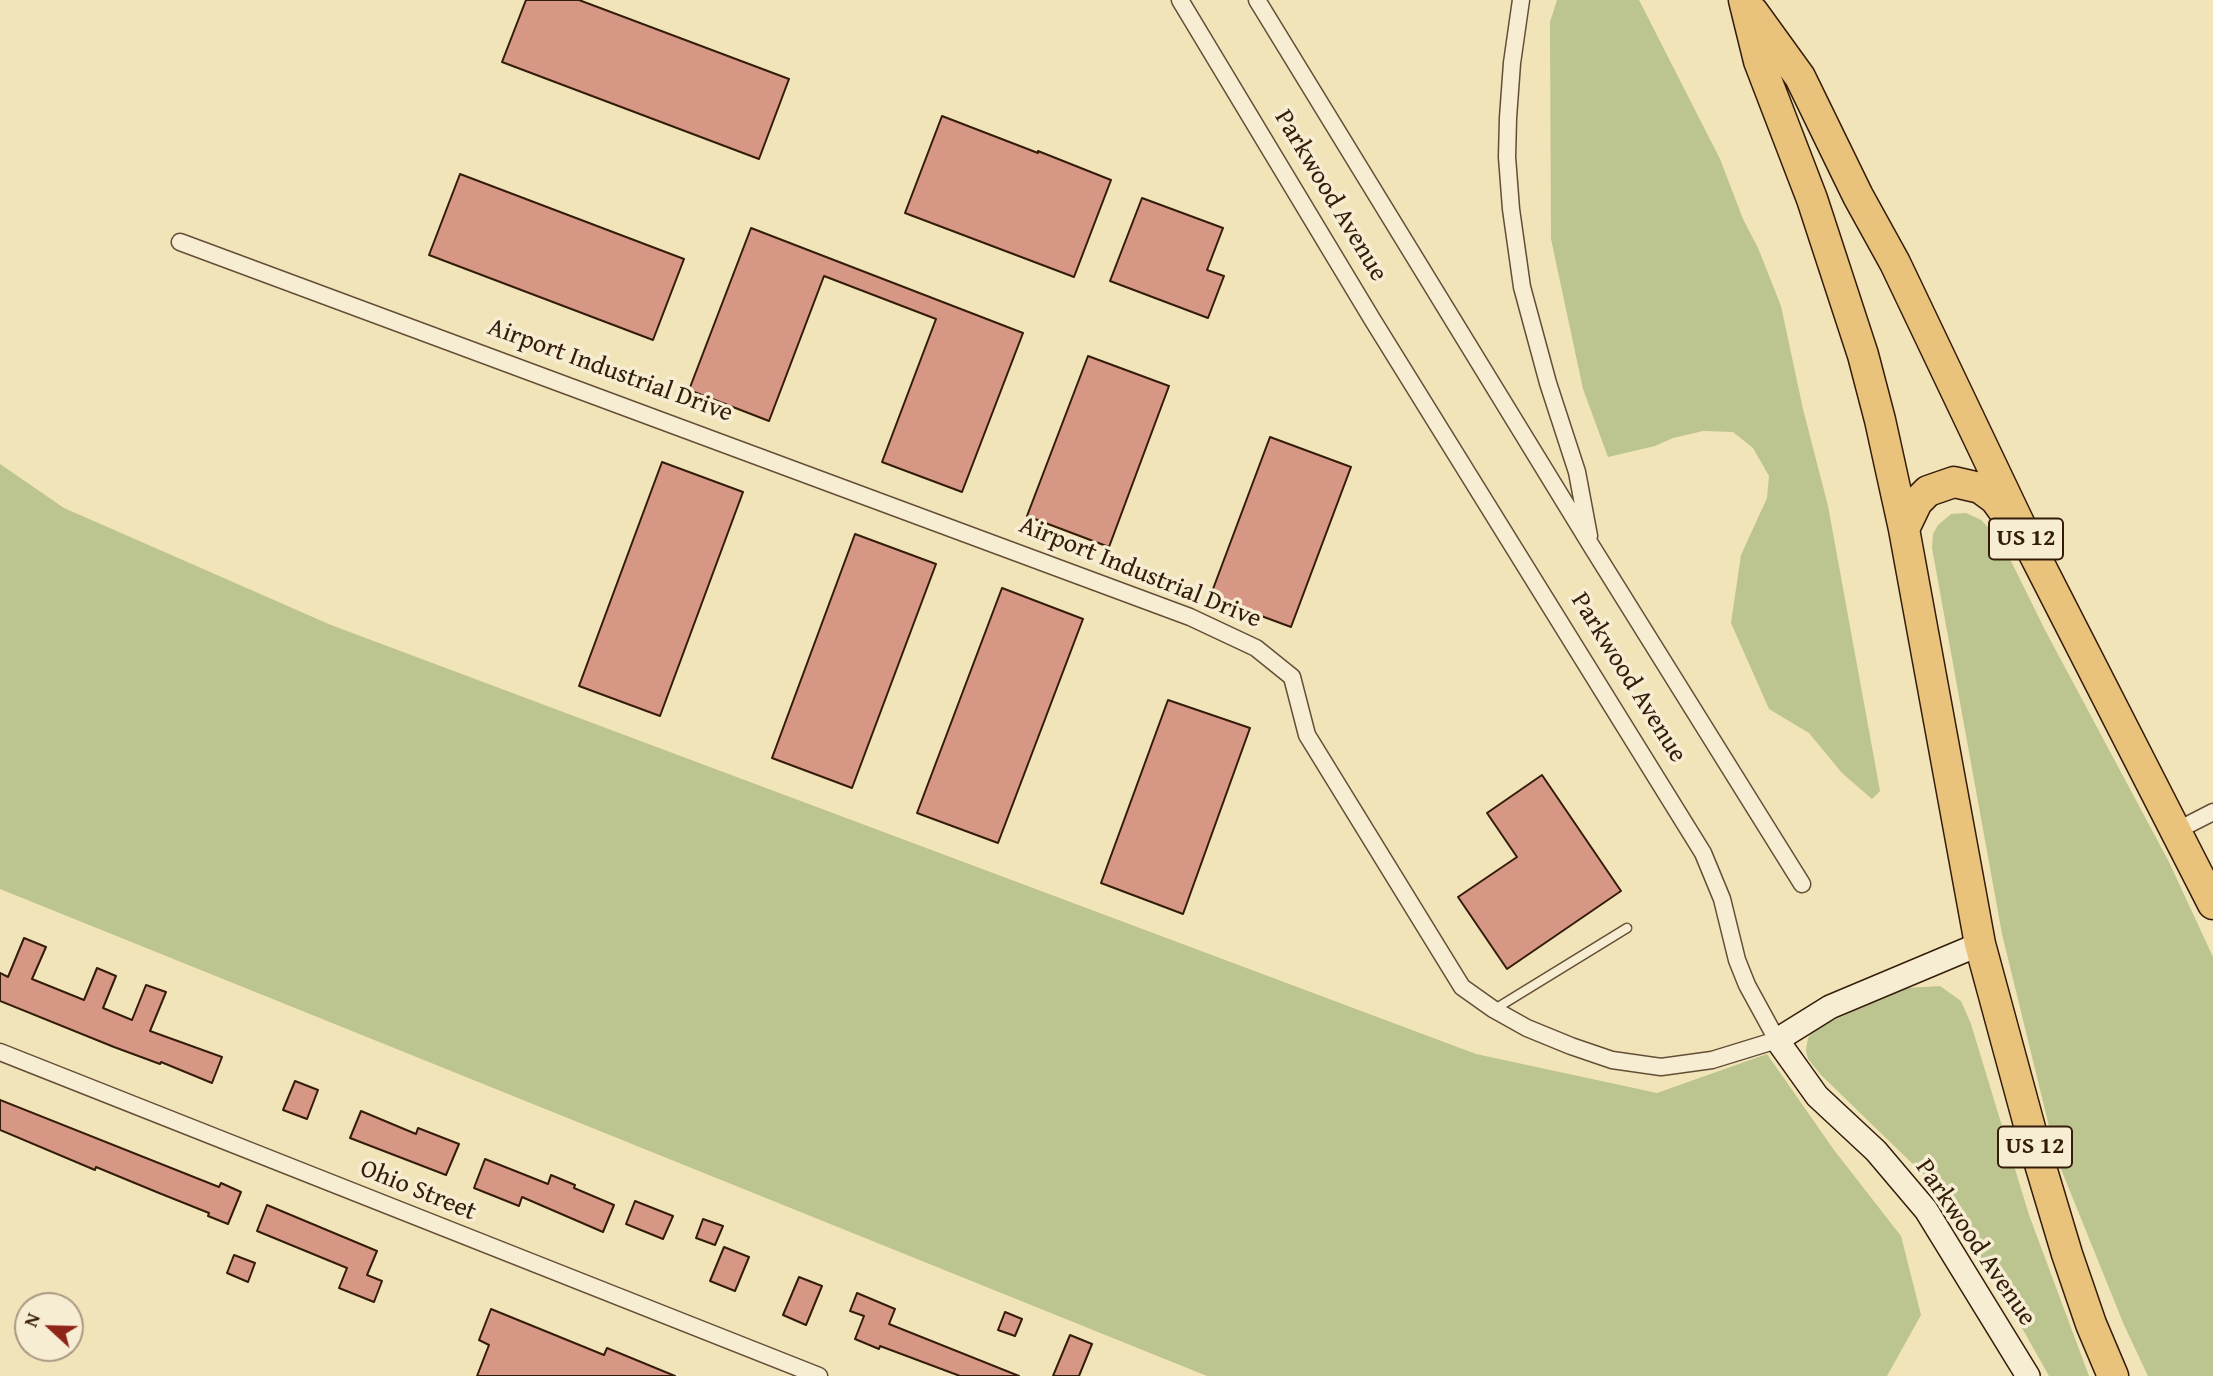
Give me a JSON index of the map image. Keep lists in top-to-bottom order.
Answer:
{
  "streets": {
    "highway": ["US 12"],
    "street": ["Parkwood Avenue", "Airport Industrial Drive", "Ohio Street"]
  },
  "crossings": [
    ["Parkwood Avenue", "Airport Industrial Drive"],
    ["Airport Industrial Drive", "US 12"]
  ],
  "north": "left"
}
